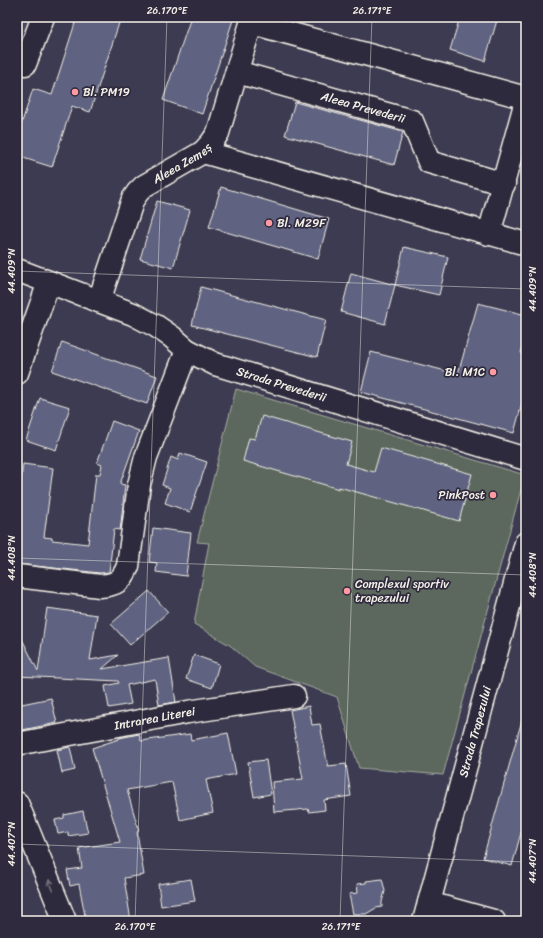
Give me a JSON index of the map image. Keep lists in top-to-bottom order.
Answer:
{
  "streets": {
    "street": [
      "Aleea Prevederii",
      "Aleea Zemeș",
      "Strada Prevederii",
      "Intrarea Literei",
      "Strada Trapezului"
    ]
  },
  "crossings": [
    ["Aleea Prevederii", "Aleea Zemeș"],
    ["Aleea Zemeș", "Strada Prevederii"]
  ],
  "places": [
    "Bl. PM19",
    "Bl. M29F",
    "Bl. M1C",
    "PinkPost",
    "Complexul sportiv trapezului"
  ],
  "coordinates": [
    "26.170°E",
    "26.171°E",
    "44.409°N",
    "44.408°N",
    "44.407°N"
  ]
}
